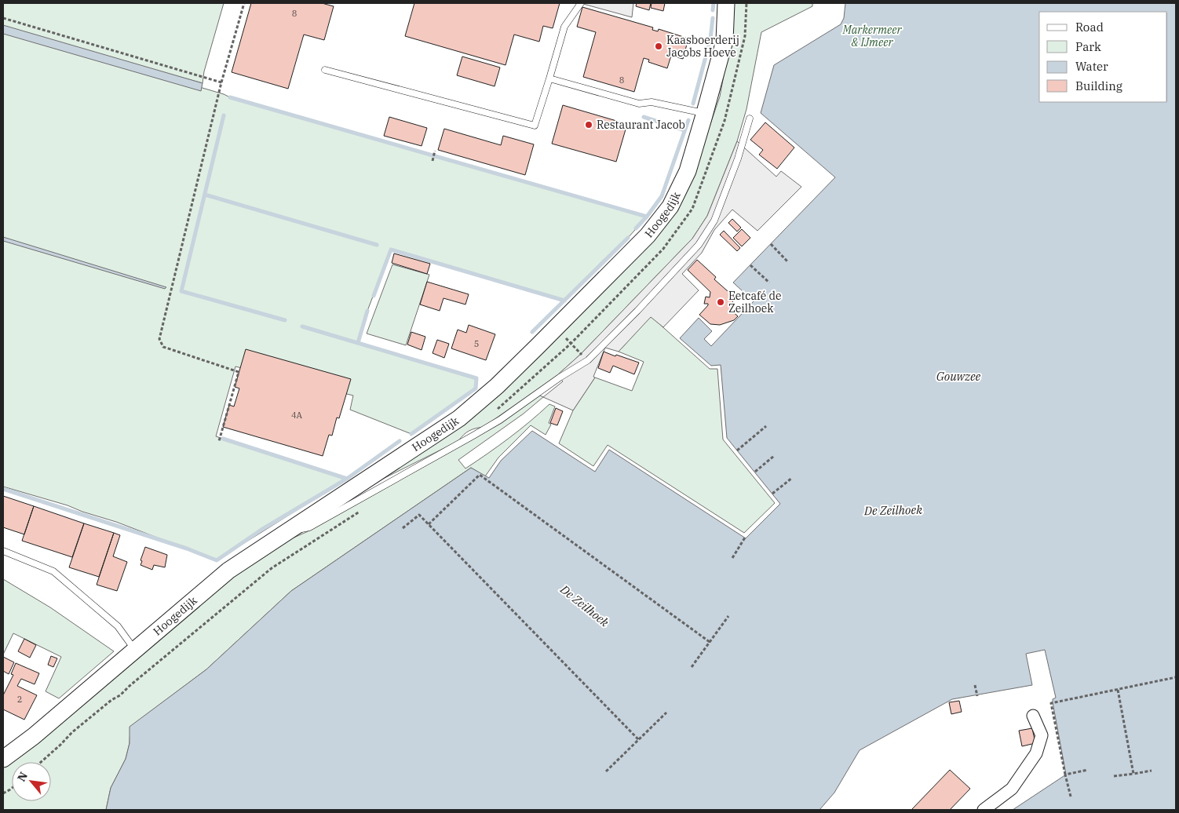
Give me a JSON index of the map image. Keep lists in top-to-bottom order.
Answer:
{
  "streets": {
    "street": ["Hoogedijk"]
  },
  "water": ["Gouwzee", "De Zeilhoek"],
  "parks": ["Markermeer & IJmeer"],
  "places": ["Kaasboerderij Jacobs Hoeve", "Restaurant Jacob", "Eetcafé de Zeilhoek"],
  "house_numbers": [
    "8",
    "8",
    "5",
    "4A",
    "2"
  ],
  "legend": [
    "Road",
    "Park",
    "Water",
    "Building"
  ],
  "north": "top left"
}
